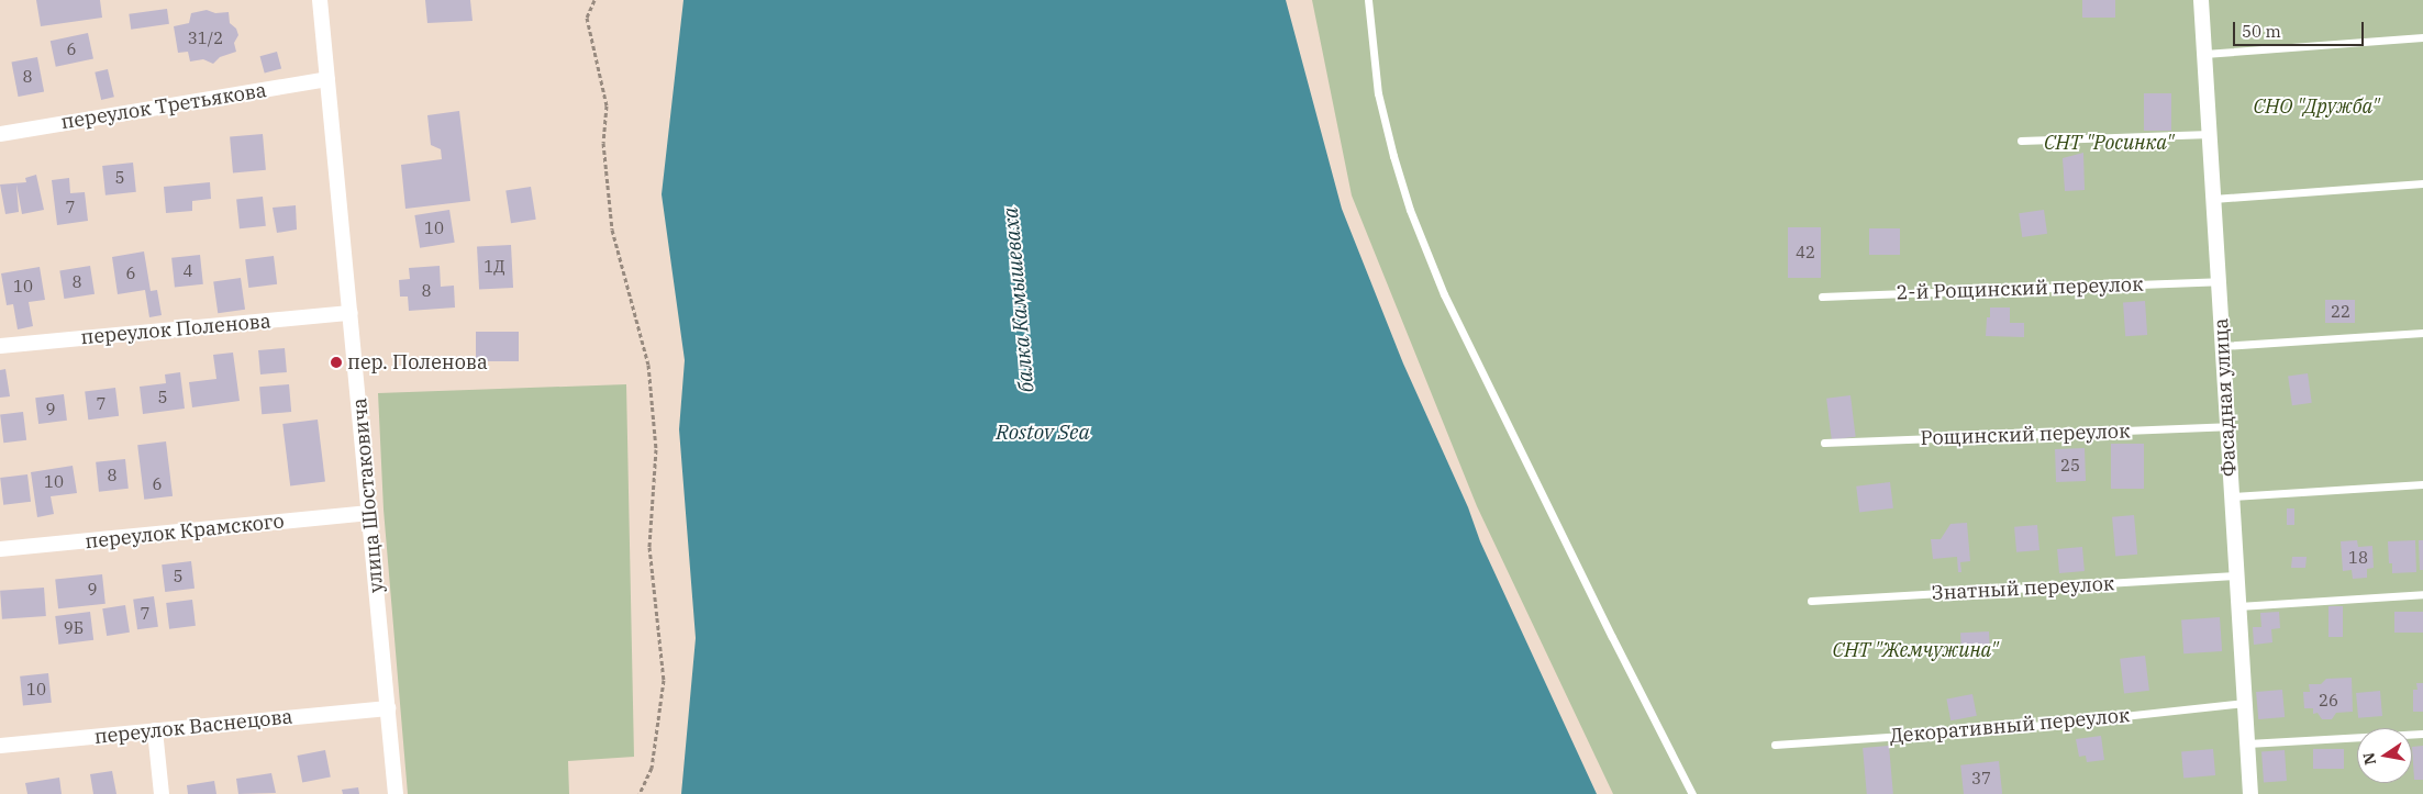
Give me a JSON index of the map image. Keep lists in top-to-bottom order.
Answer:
{
  "streets": {
    "street": [
      "переулок Третьякова",
      "переулок Поленова",
      "Фасадная улица",
      "улица Шостаковича",
      "переулок Крамского",
      "переулок Васнецова"
    ],
    "lane": [
      "2-й Рощинский переулок",
      "Рощинский переулок",
      "Знатный переулок",
      "Декоративный переулок"
    ]
  },
  "crossings": [
    ["переулок Третьякова", "улица Шостаковича"],
    ["2-й Рощинский переулок", "Фасадная улица"],
    ["переулок Поленова", "улица Шостаковича"],
    ["Фасадная улица", "Рощинский переулок"],
    ["Фасадная улица", "Знатный переулок"],
    ["Фасадная улица", "Декоративный переулок"],
    ["улица Шостаковича", "переулок Крамского"],
    ["улица Шостаковича", "переулок Васнецова"]
  ],
  "water": ["балка Камышеваха", "Rostov Sea"],
  "parks": ["СНО \"Дружба\"", "СНТ \"Росинка\"", "СНТ \"Жемчужина\""],
  "places": ["пер. Поленова"],
  "house_numbers": [
    "31/2",
    "6",
    "8",
    "5",
    "7",
    "10",
    "42",
    "1Д",
    "4",
    "6",
    "8",
    "10",
    "8",
    "22",
    "5",
    "7",
    "9",
    "25",
    "8",
    "10",
    "6",
    "18",
    "5",
    "9",
    "7",
    "9Б",
    "10",
    "26",
    "37"
  ],
  "scale_bar": "50 m",
  "north": "left"
}
